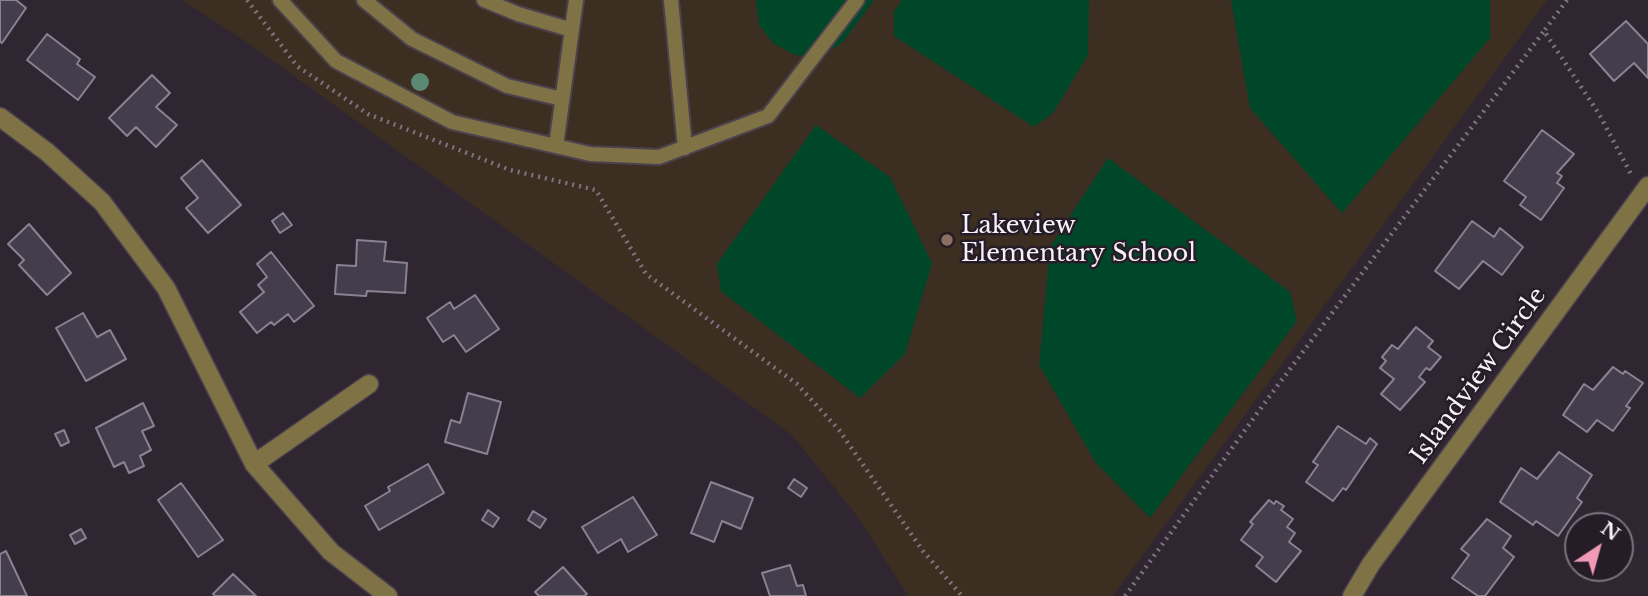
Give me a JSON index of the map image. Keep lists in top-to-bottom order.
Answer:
{
  "streets": {
    "street": ["Islandview Circle"]
  },
  "places": ["Lakeview Elementary School"],
  "north": "top right"
}
